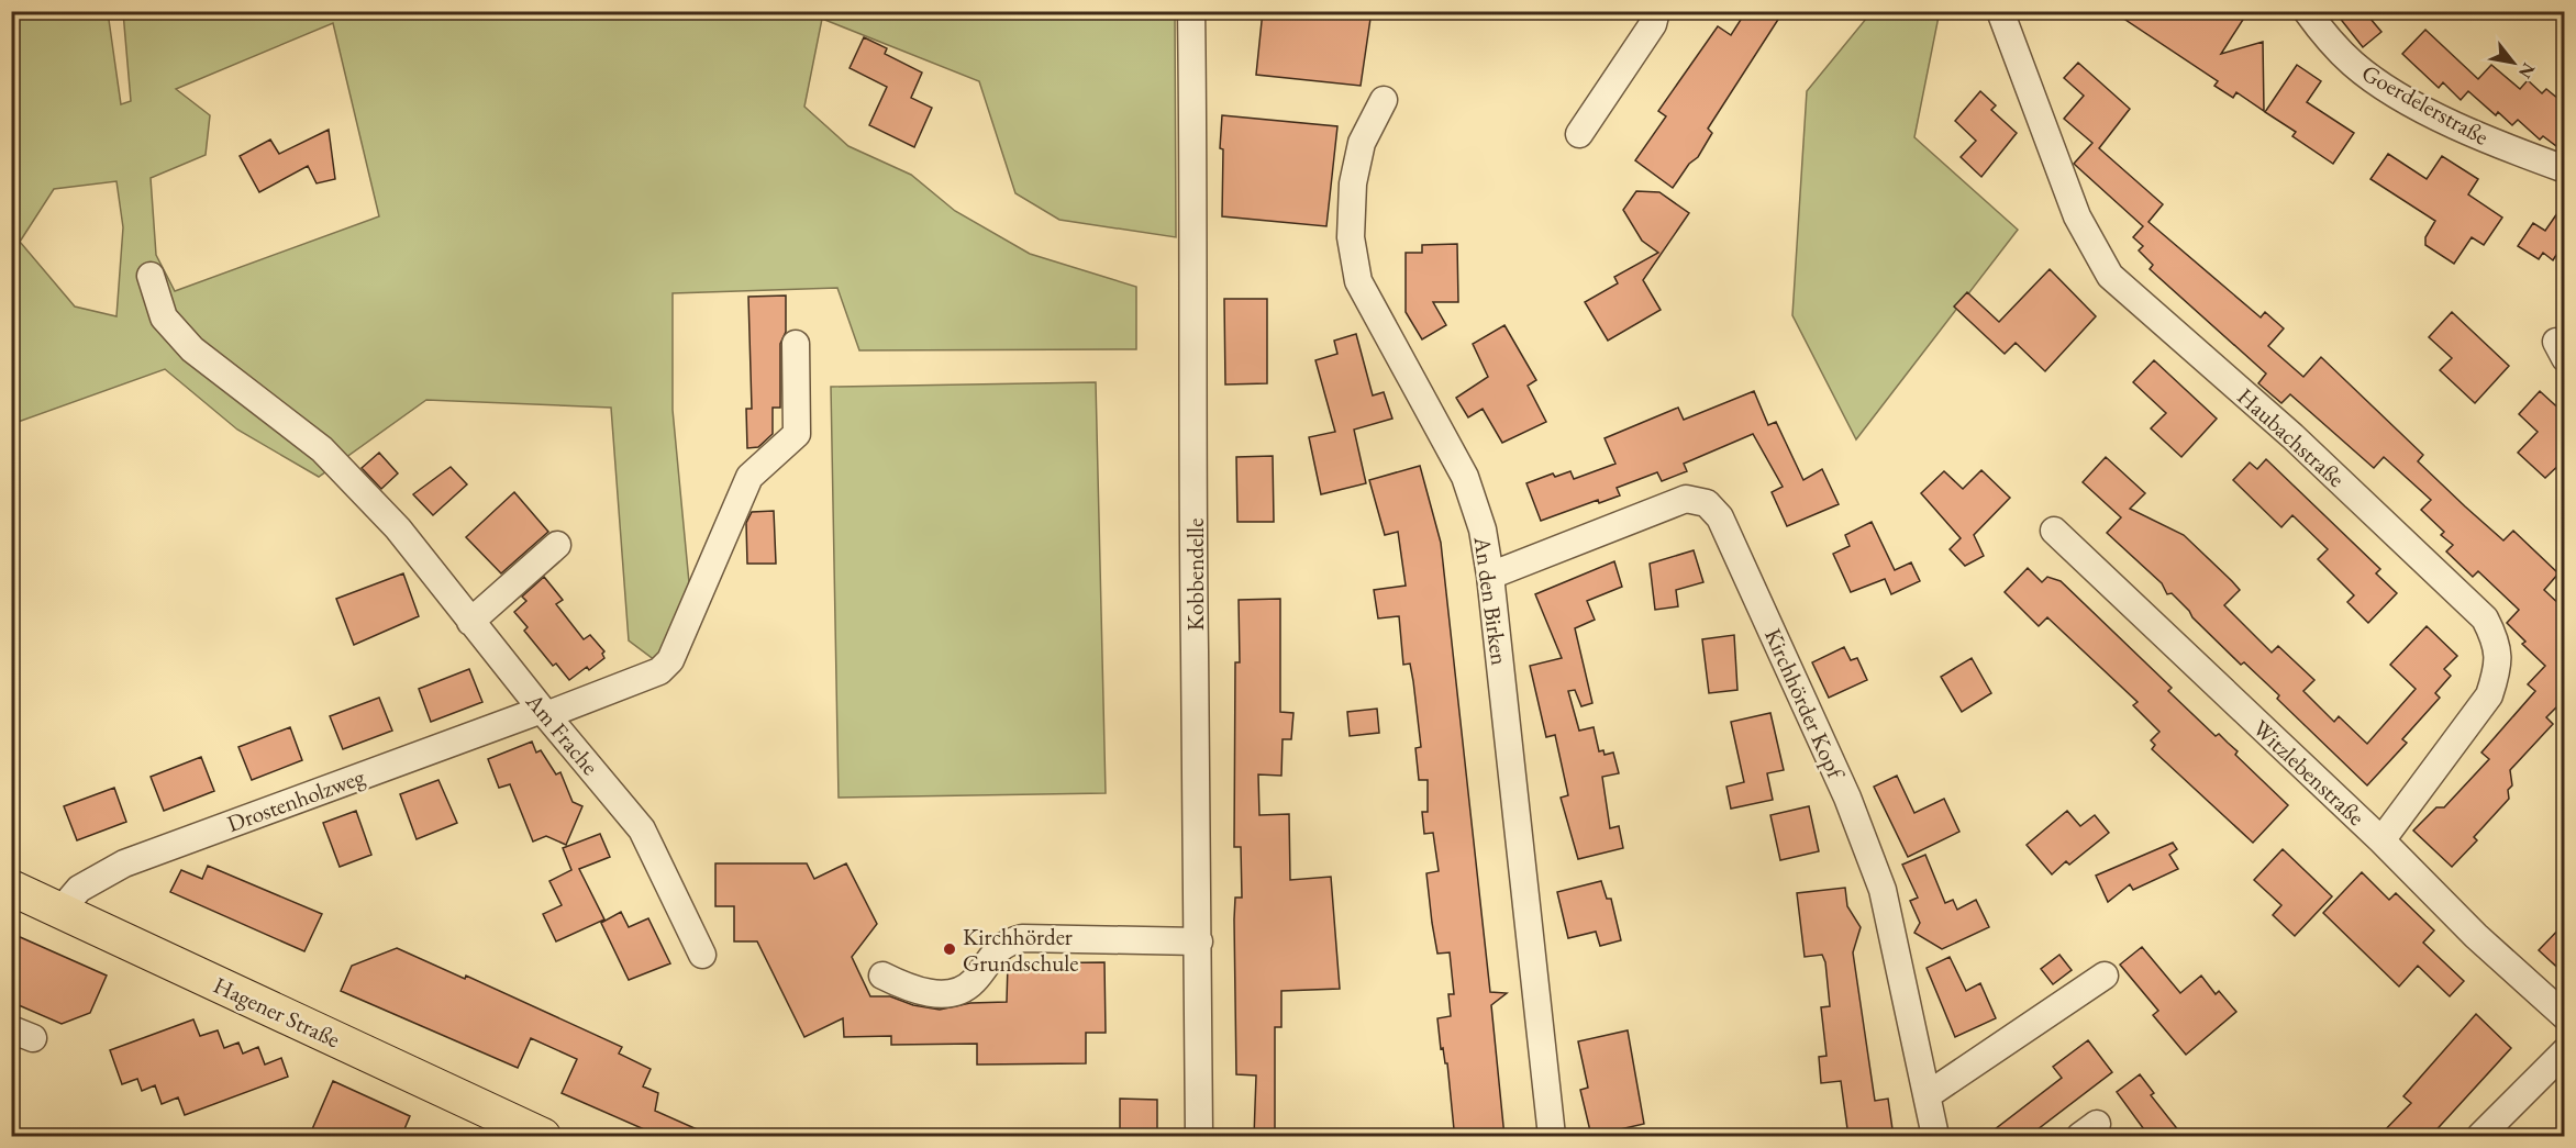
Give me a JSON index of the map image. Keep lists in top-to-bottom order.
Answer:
{
  "streets": {
    "main road": ["Hagener Straße"],
    "street": [
      "Goerdelerstraße",
      "Haubachstraße",
      "Kobbendelle",
      "An den Birken",
      "Kirchhörder Kopf",
      "Am Frache",
      "Witzlebenstraße",
      "Drostenholzweg"
    ]
  },
  "crossings": [
    ["Haubachstraße", "Witzlebenstraße"],
    ["An den Birken", "Kirchhörder Kopf"],
    ["Am Frache", "Drostenholzweg"],
    ["Drostenholzweg", "Hagener Straße"]
  ],
  "places": ["Kirchhörder Grundschule"],
  "north": "bottom right"
}
